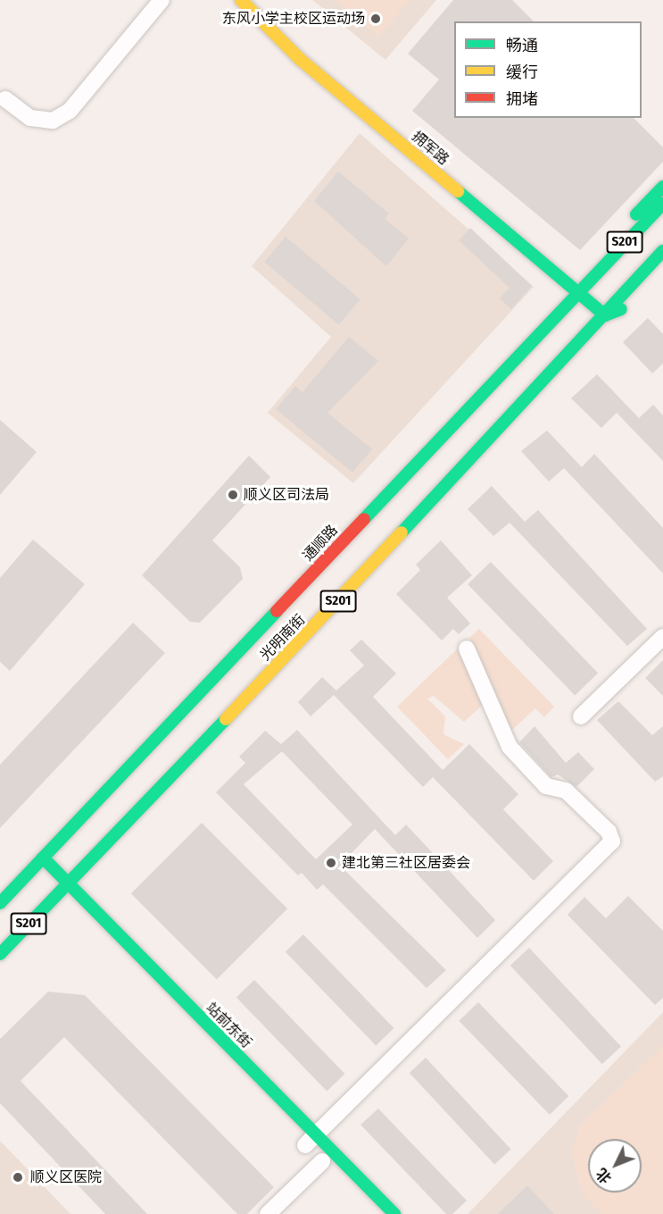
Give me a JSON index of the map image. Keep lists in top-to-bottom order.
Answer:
{
  "streets": {
    "main road": [
      "拥军路",
      "S201",
      "通顺路",
      "光明南街",
      "站前东街"
    ]
  },
  "crossings": [
    ["拥军路", "S201"],
    ["拥军路", "通顺路"],
    ["拥军路", "光明南街"],
    ["S201", "光明南街"],
    ["通顺路", "站前东街"],
    ["光明南街", "站前东街"]
  ],
  "places": [
    "东风小学主校区运动场",
    "顺义区司法局",
    "建北第三社区居委会",
    "顺义区医院"
  ],
  "legend": ["畅通", "缓行", "拥堵"],
  "north": "bottom left"
}
